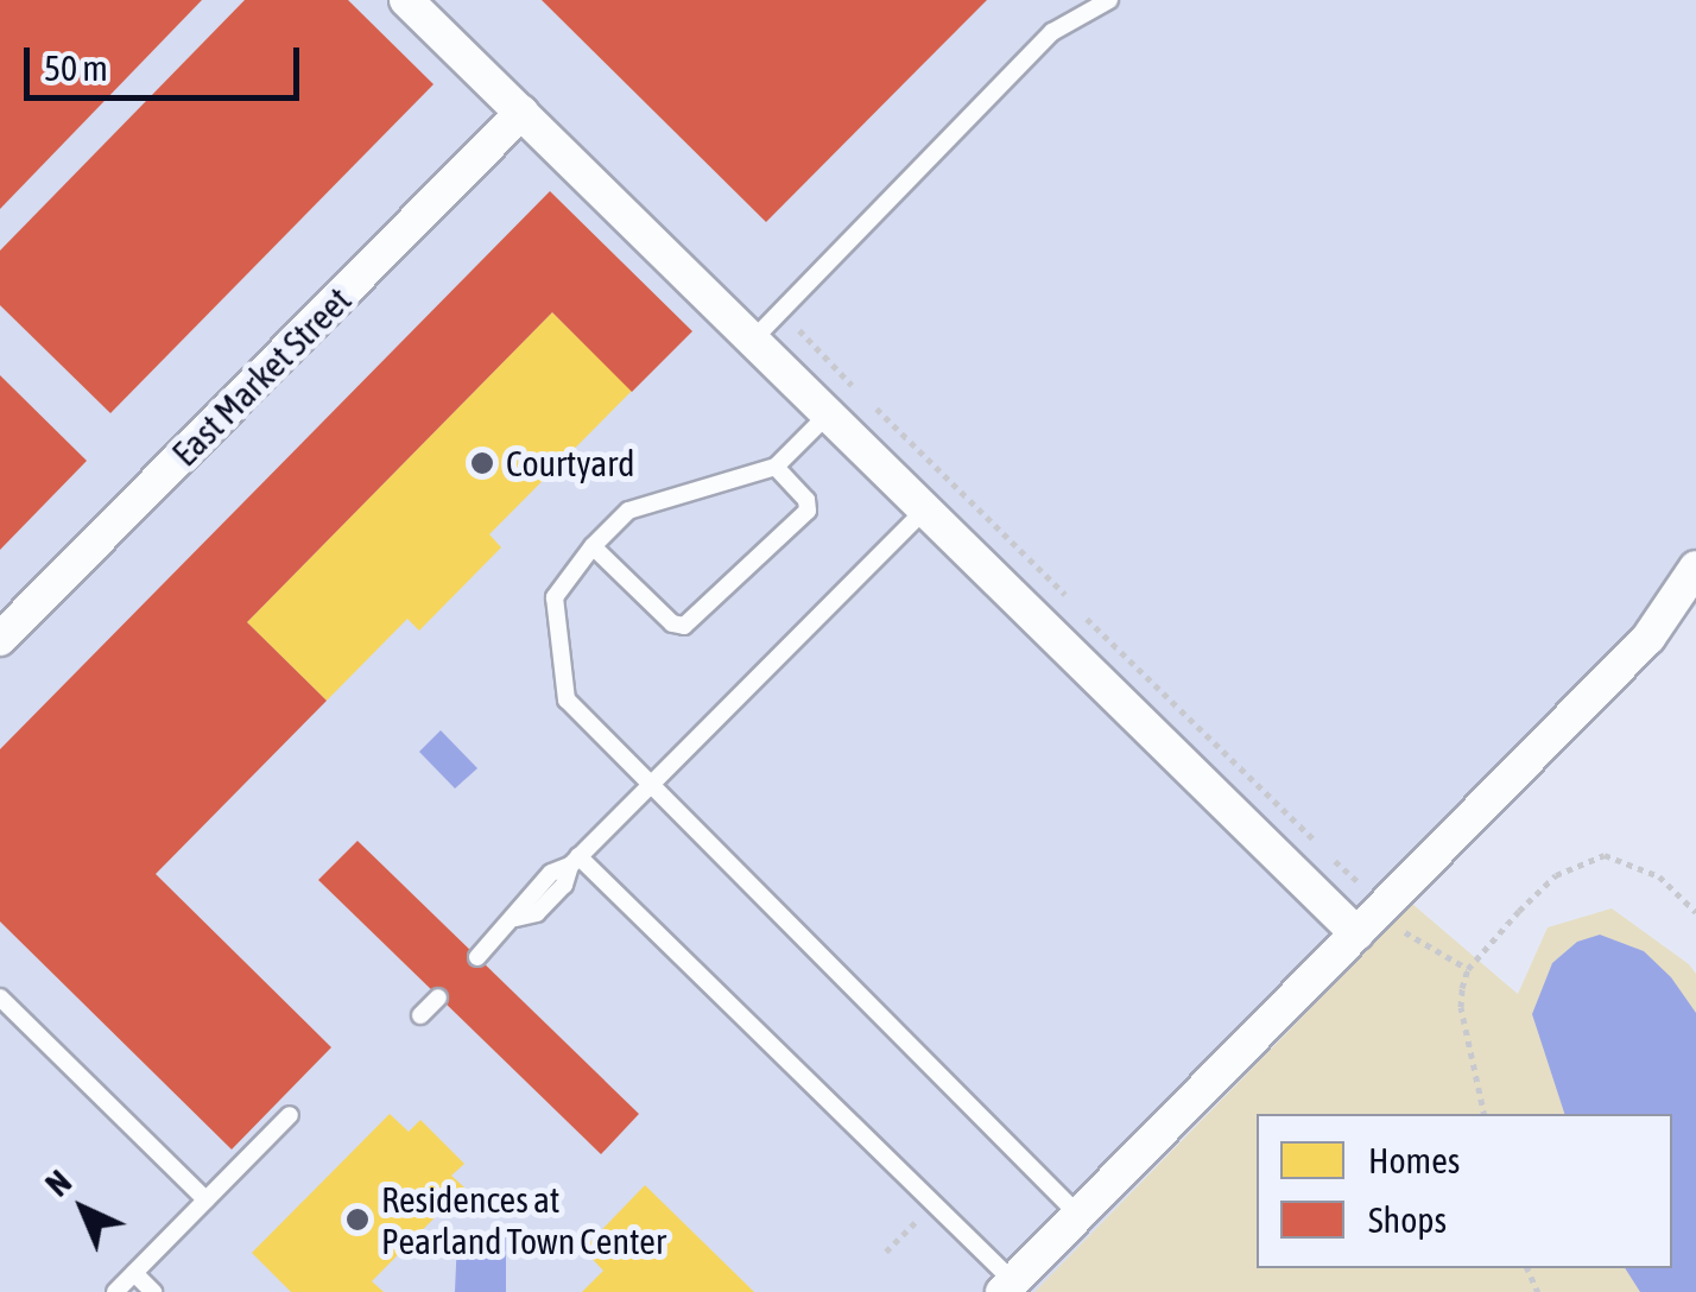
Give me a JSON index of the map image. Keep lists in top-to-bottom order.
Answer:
{
  "streets": {
    "street": ["East Market Street"]
  },
  "places": ["Courtyard", "Residences at Pearland Town Center"],
  "legend": ["Homes", "Shops"],
  "scale_bar": "50 m",
  "north": "top left"
}
